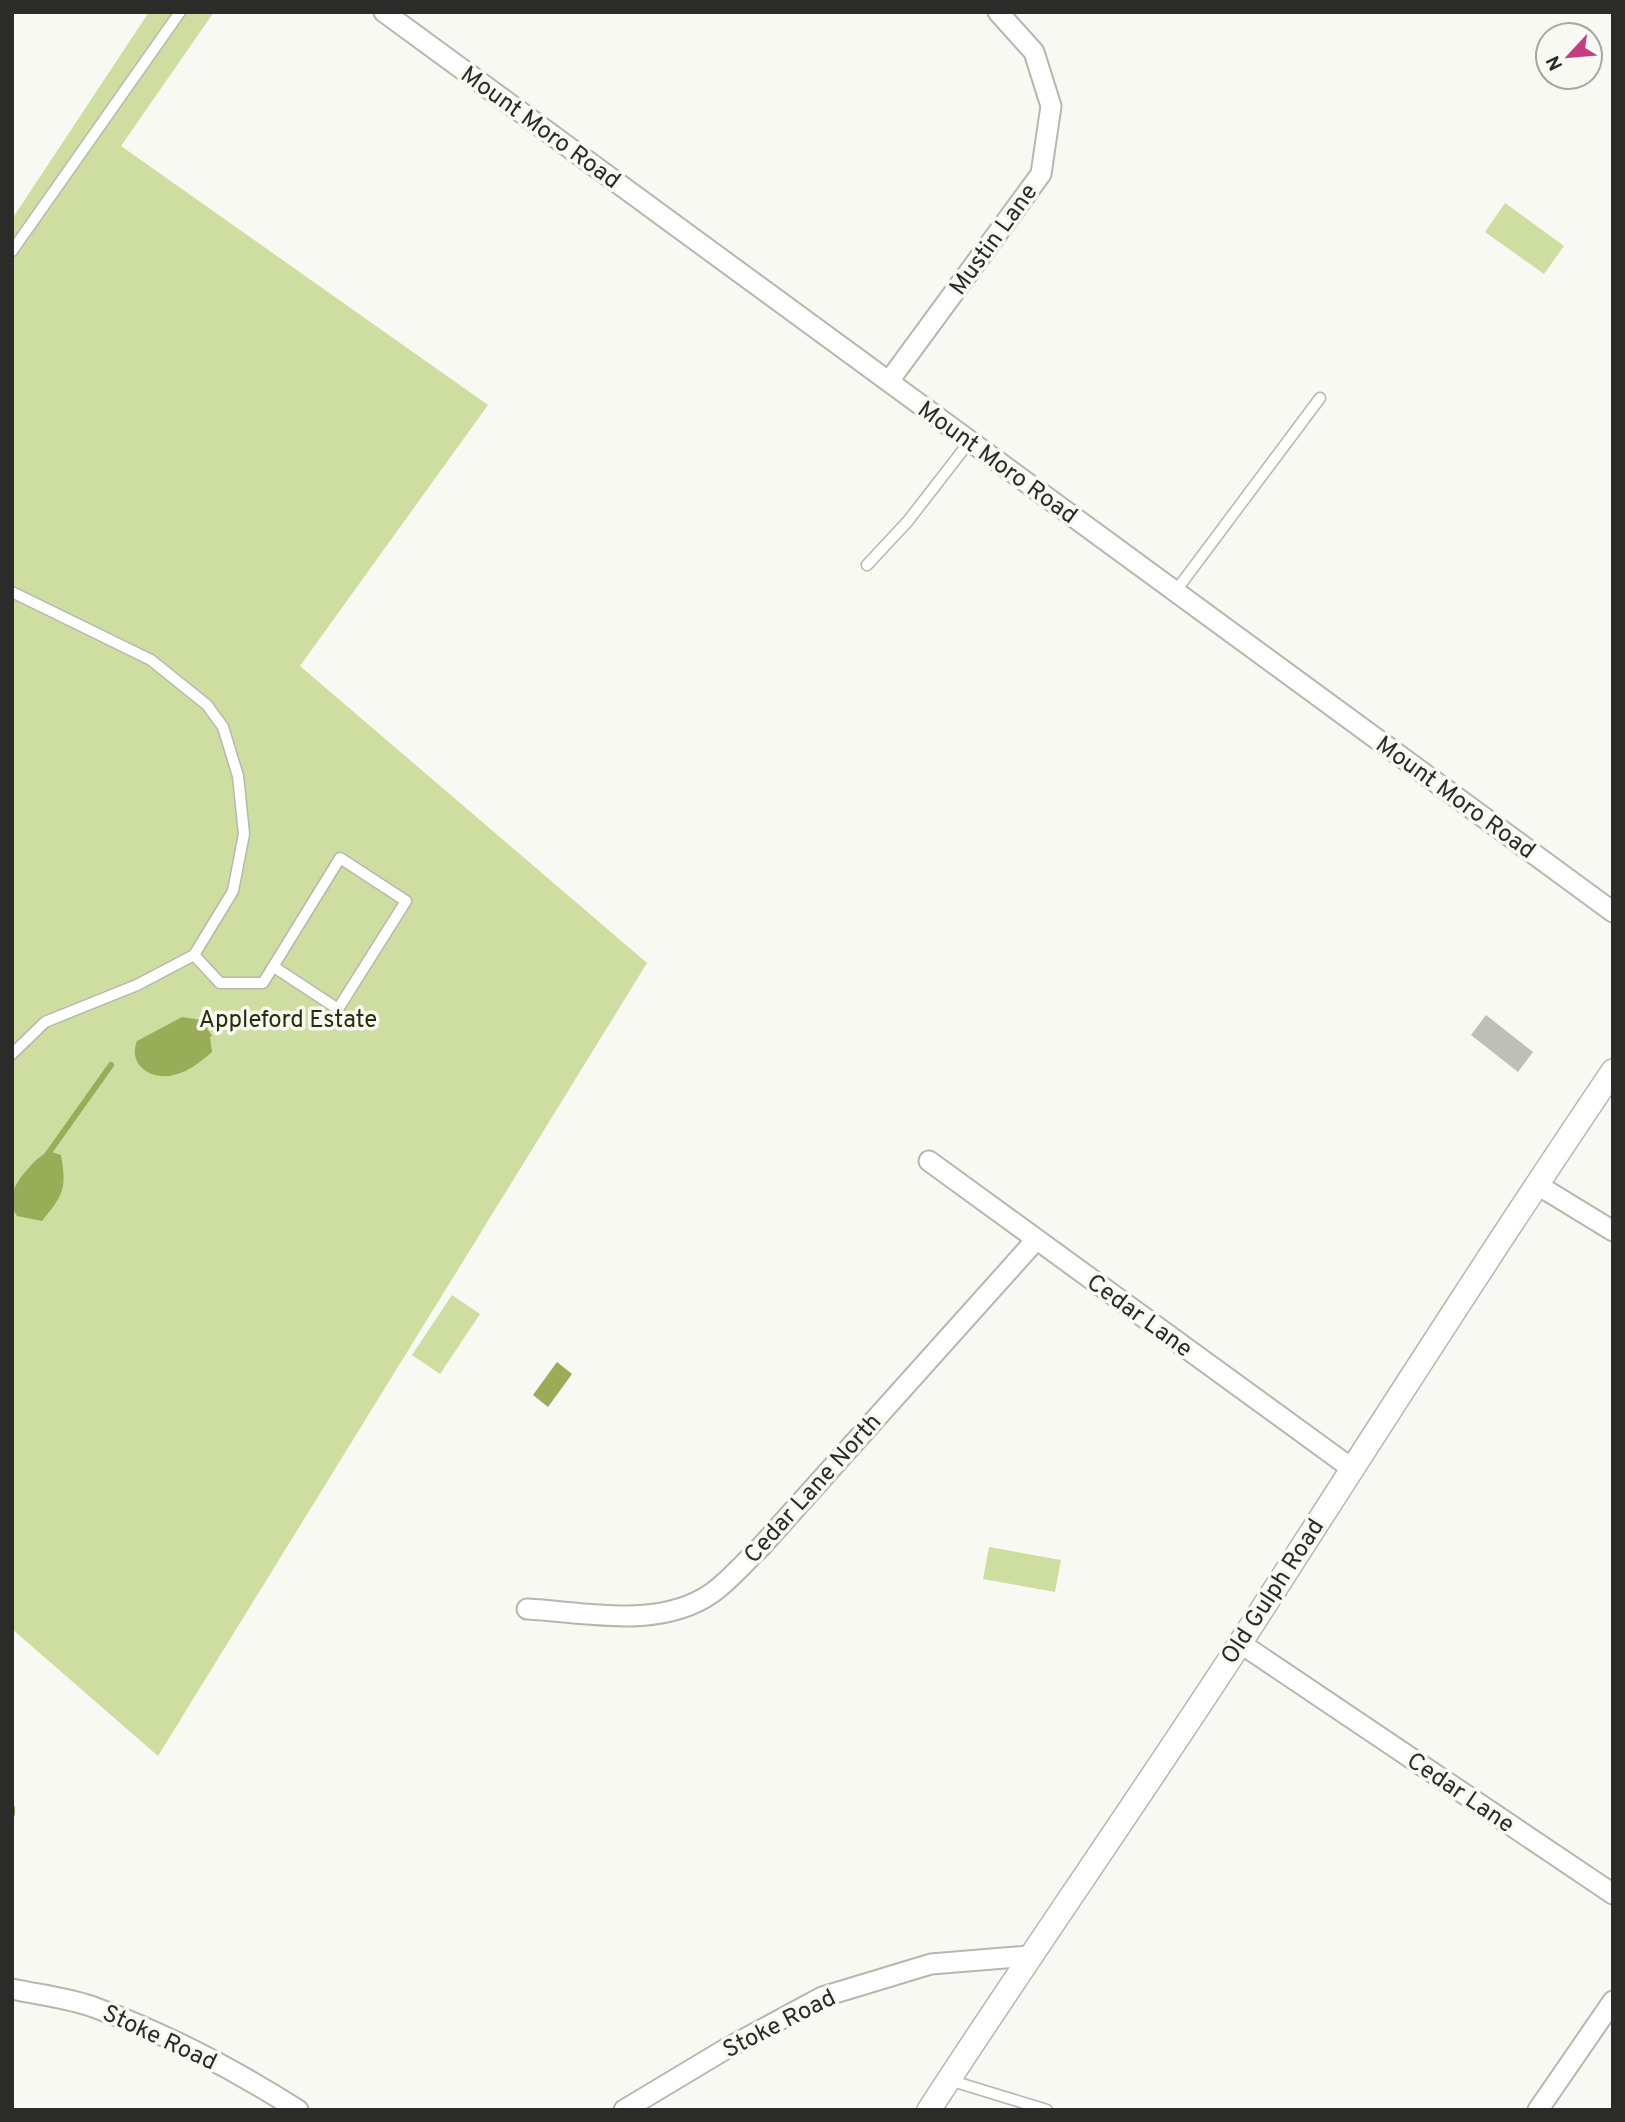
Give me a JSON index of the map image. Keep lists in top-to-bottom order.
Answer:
{
  "streets": {
    "street": [
      "Mount Moro Road",
      "Mustin Lane",
      "Cedar Lane",
      "Cedar Lane North",
      "Old Gulph Road",
      "Stoke Road"
    ]
  },
  "crossings": [
    ["Mount Moro Road", "Mustin Lane"],
    ["Cedar Lane", "Cedar Lane North"],
    ["Cedar Lane", "Old Gulph Road"],
    ["Old Gulph Road", "Stoke Road"]
  ],
  "parks": ["Appleford Estate"],
  "north": "bottom left"
}
